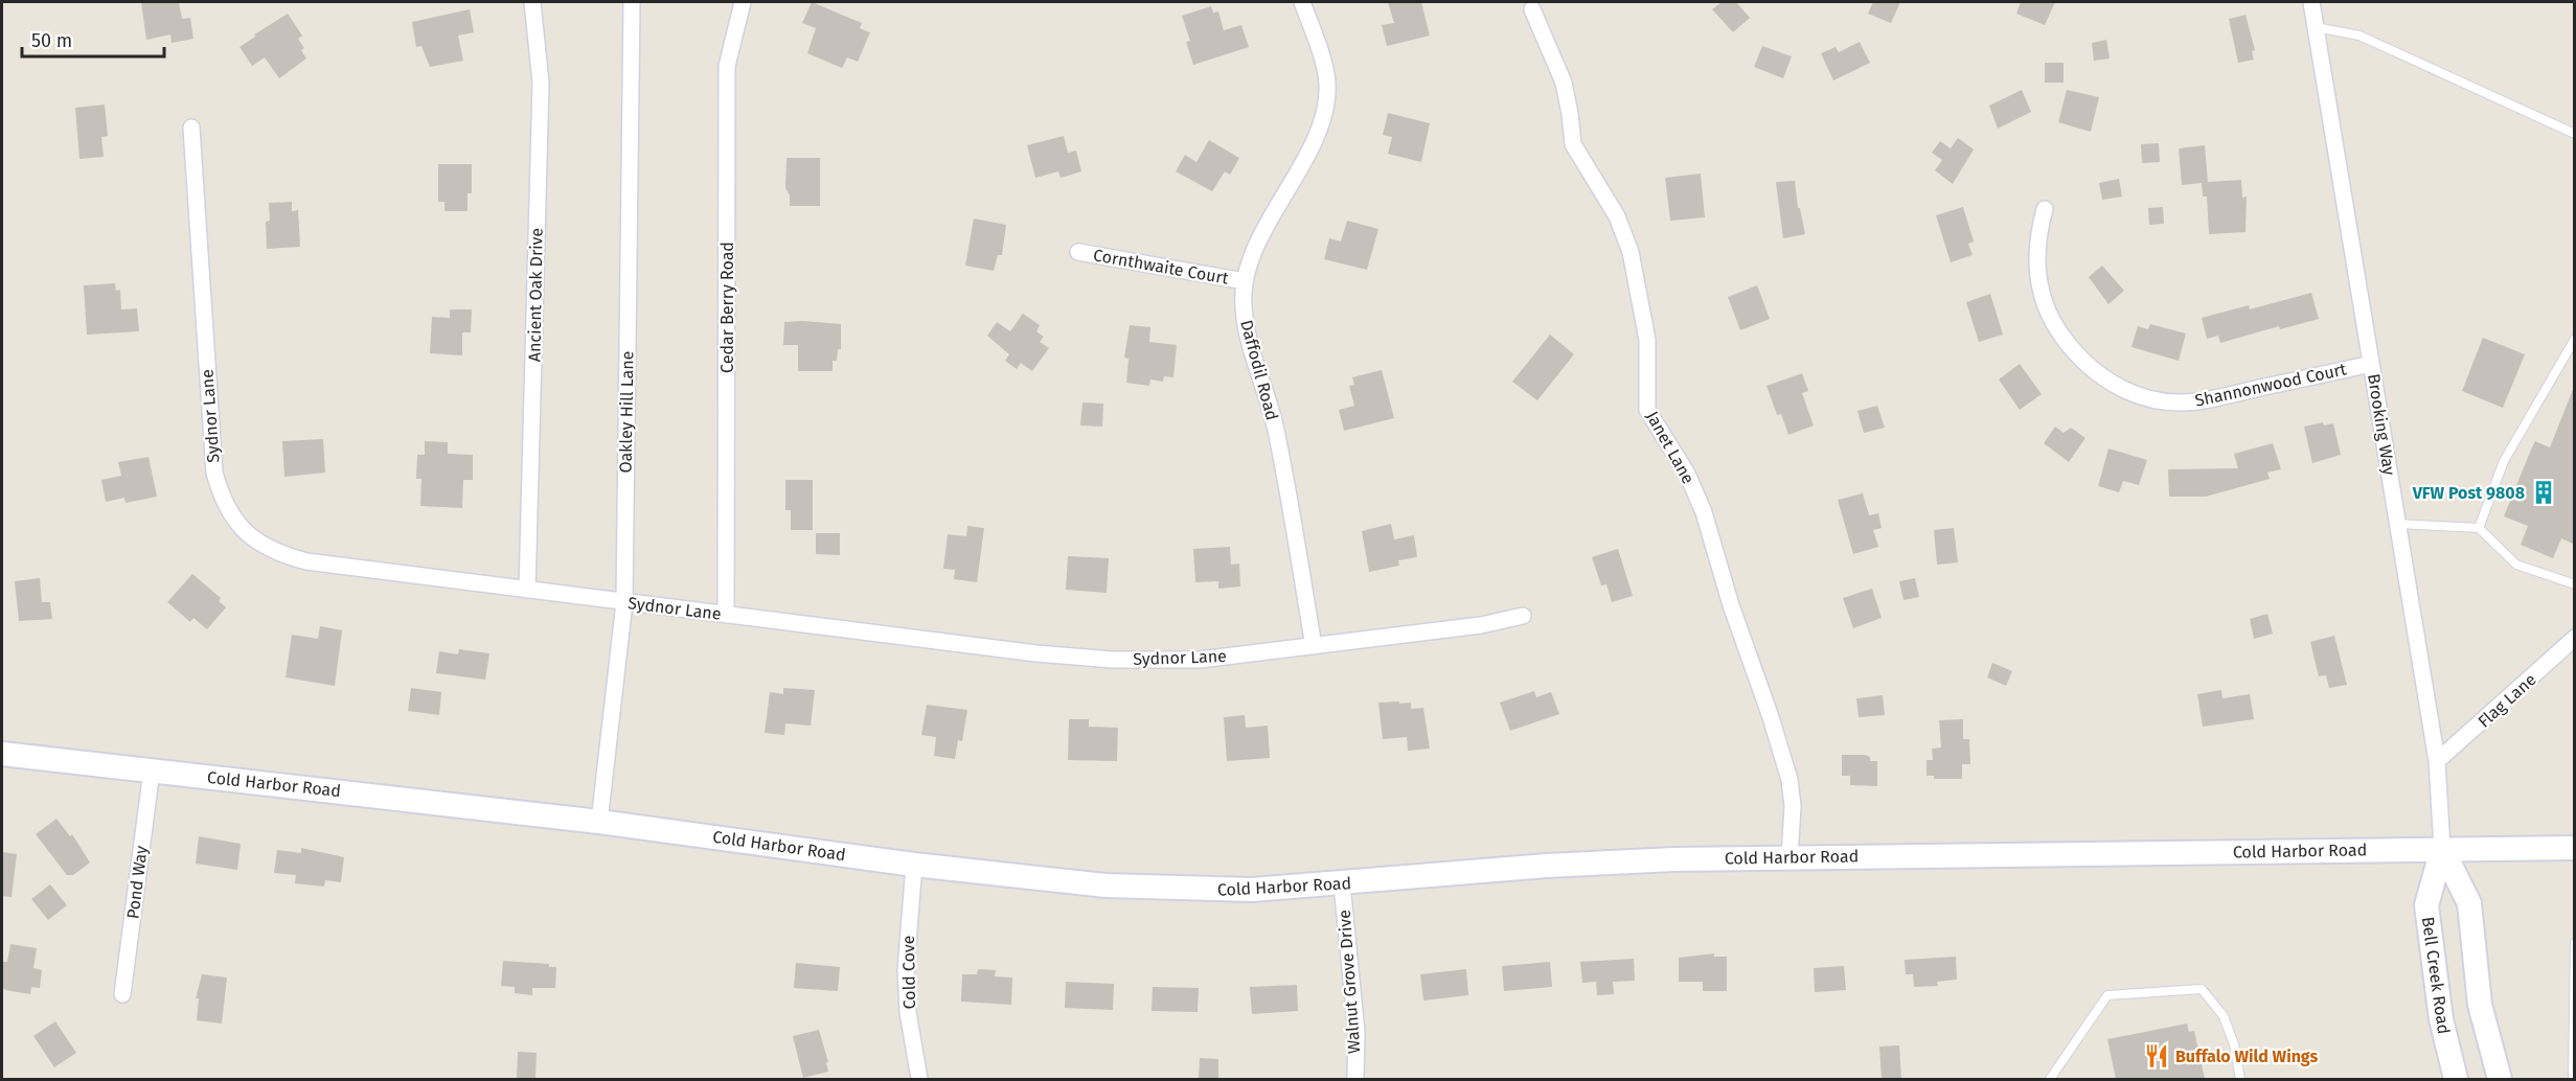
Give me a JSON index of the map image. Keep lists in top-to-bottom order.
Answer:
{
  "streets": {
    "main road": ["Cold Harbor Road", "Bell Creek Road"],
    "street": [
      "Cornthwaite Court",
      "Ancient Oak Drive",
      "Cedar Berry Road",
      "Daffodil Road",
      "Shannonwood Court",
      "Oakley Hill Lane",
      "Sydnor Lane",
      "Brooking Way",
      "Janet Lane",
      "Flag Lane",
      "Pond Way",
      "Cold Cove",
      "Walnut Grove Drive"
    ]
  },
  "crossings": [
    ["Cornthwaite Court", "Daffodil Road"],
    ["Ancient Oak Drive", "Sydnor Lane"],
    ["Cedar Berry Road", "Sydnor Lane"],
    ["Daffodil Road", "Sydnor Lane"],
    ["Shannonwood Court", "Brooking Way"],
    ["Oakley Hill Lane", "Sydnor Lane"],
    ["Oakley Hill Lane", "Cold Harbor Road"],
    ["Brooking Way", "Flag Lane"],
    ["Brooking Way", "Cold Harbor Road"],
    ["Brooking Way", "Bell Creek Road"],
    ["Janet Lane", "Cold Harbor Road"],
    ["Cold Harbor Road", "Pond Way"],
    ["Cold Harbor Road", "Cold Cove"],
    ["Cold Harbor Road", "Bell Creek Road"],
    ["Cold Harbor Road", "Walnut Grove Drive"]
  ],
  "places": {
    "building": ["VFW Post 9808"],
    "restaurant": ["Buffalo Wild Wings"]
  },
  "scale_bar": "50 m"
}
